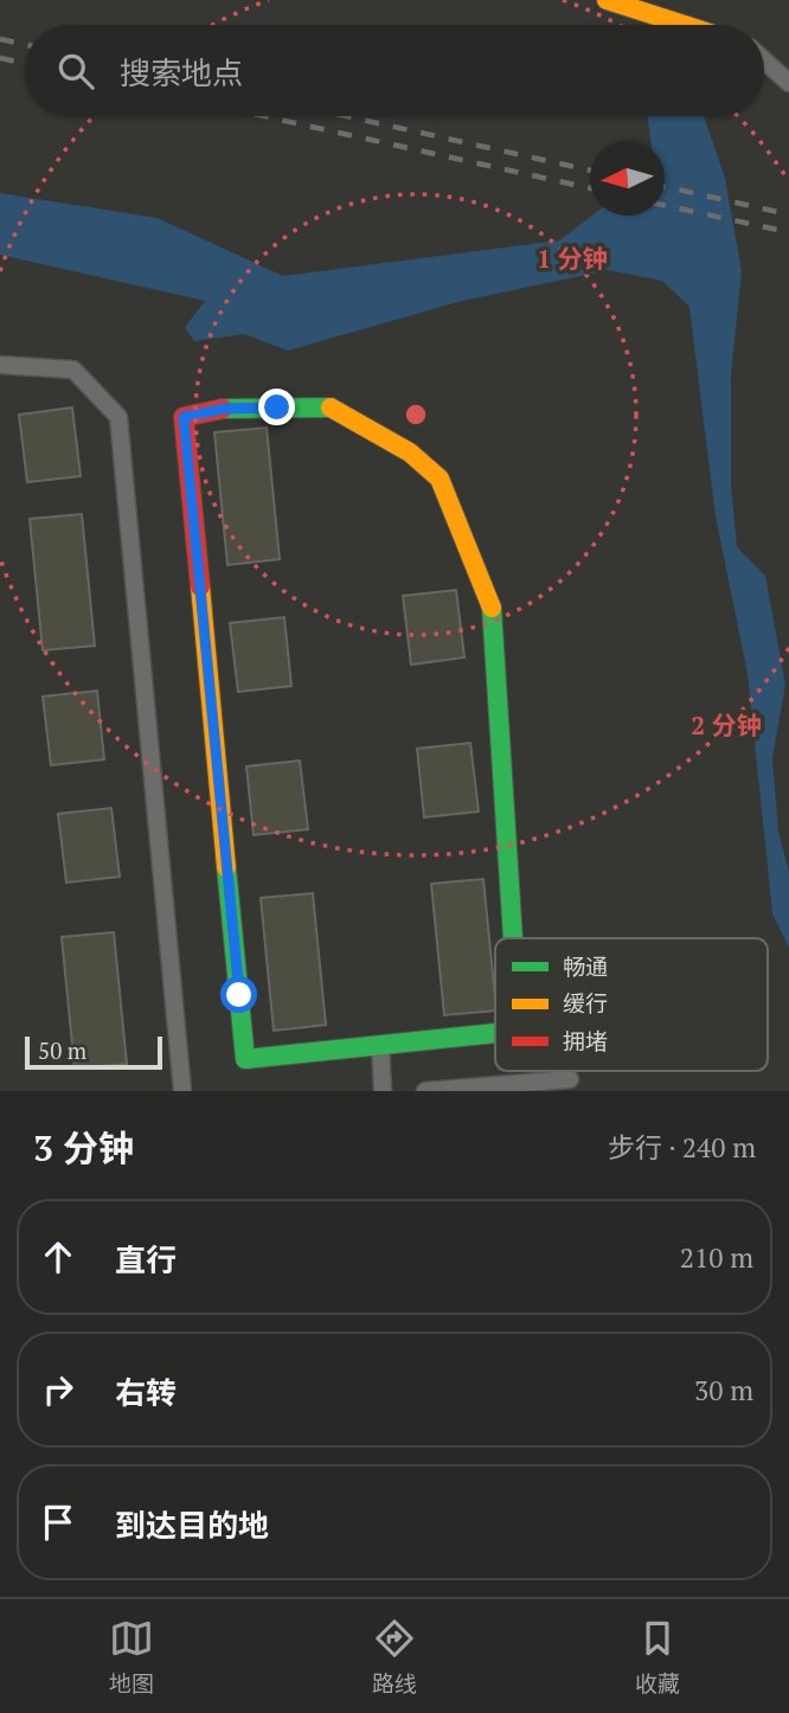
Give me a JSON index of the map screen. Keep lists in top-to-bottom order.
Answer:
{
  "legend": ["畅通", "缓行", "拥堵"],
  "scale_bar": "50 m",
  "north": "left",
  "page": {
    "search": "搜索地点",
    "scale": "50 m",
    "heading": ["3 分钟", "步行 · 240 m"],
    "list": [
      ["直行", "210 m"],
      ["右转", "30 m"],
      "到达目的地"
    ],
    "nav": ["地图", "路线", "收藏"]
  },
  "rings": ["1 分钟", "2 分钟"]
}
